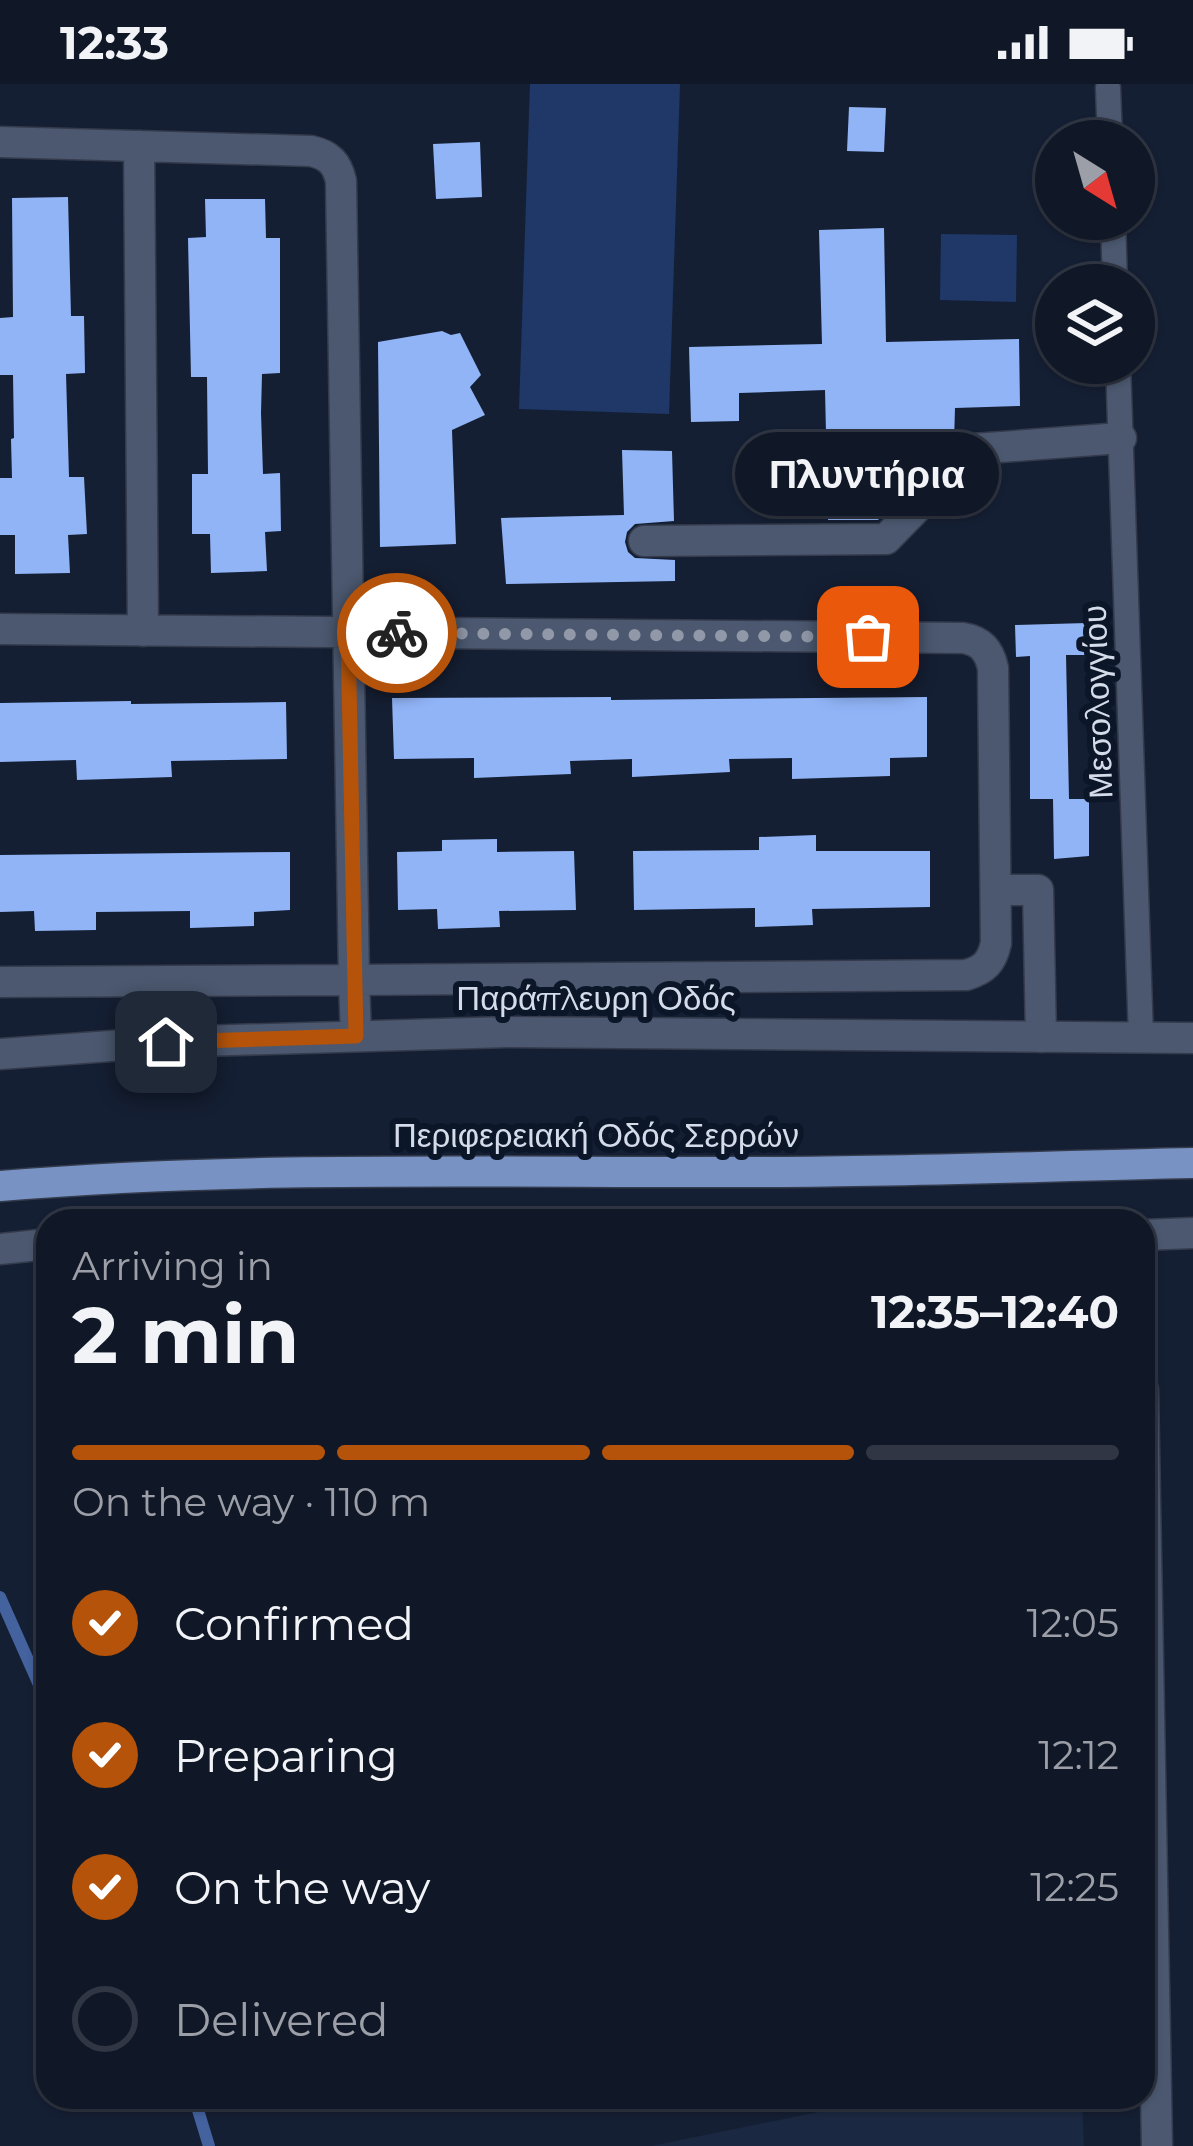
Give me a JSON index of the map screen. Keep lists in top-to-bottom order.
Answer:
{
  "streets": {
    "main road": ["Περιφερειακή Οδός Σερρών"],
    "street": ["Παράπλευρη Οδός"],
    "lane": ["Μεσολογγίου"]
  },
  "crossings": [
    ["Μεσολογγίου", "Παράπλευρη Οδός"]
  ],
  "places": ["Πλυντήρια"],
  "north": "bottom right",
  "page": {
    "status": "12:33",
    "bubble": "Πλυντήρια",
    "heading": ["2 min", "Arriving in", "12:35–12:40"],
    "bar": "On the way · 110 m",
    "list": [
      ["Confirmed", "12:05"],
      ["Preparing", "12:12"],
      ["On the way", "12:25"],
      "Delivered"
    ]
  }
}
